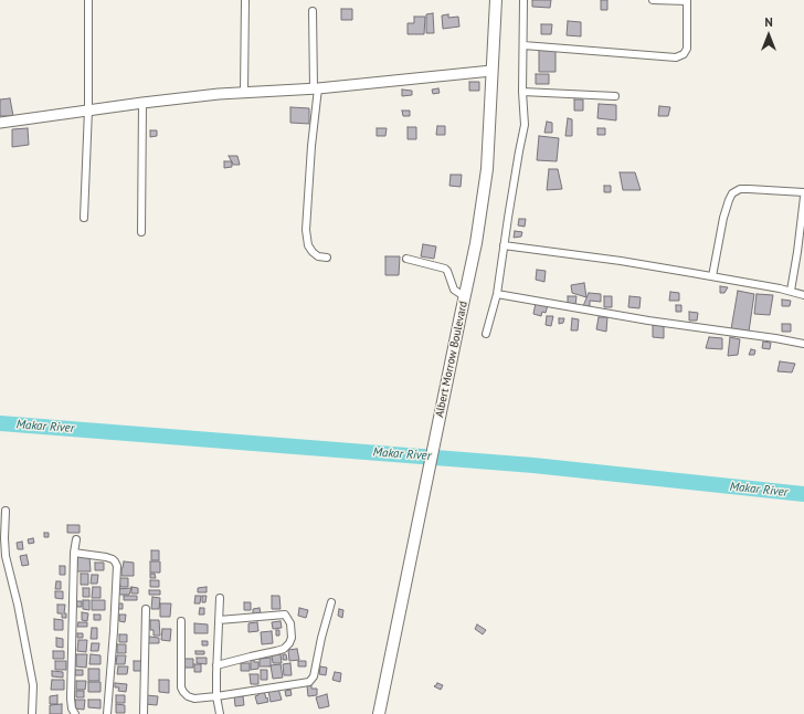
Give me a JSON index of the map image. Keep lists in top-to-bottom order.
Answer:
{
  "streets": {
    "main road": ["Albert Morrow Boulevard"]
  },
  "water": ["Makar River"],
  "north": "top"
}
